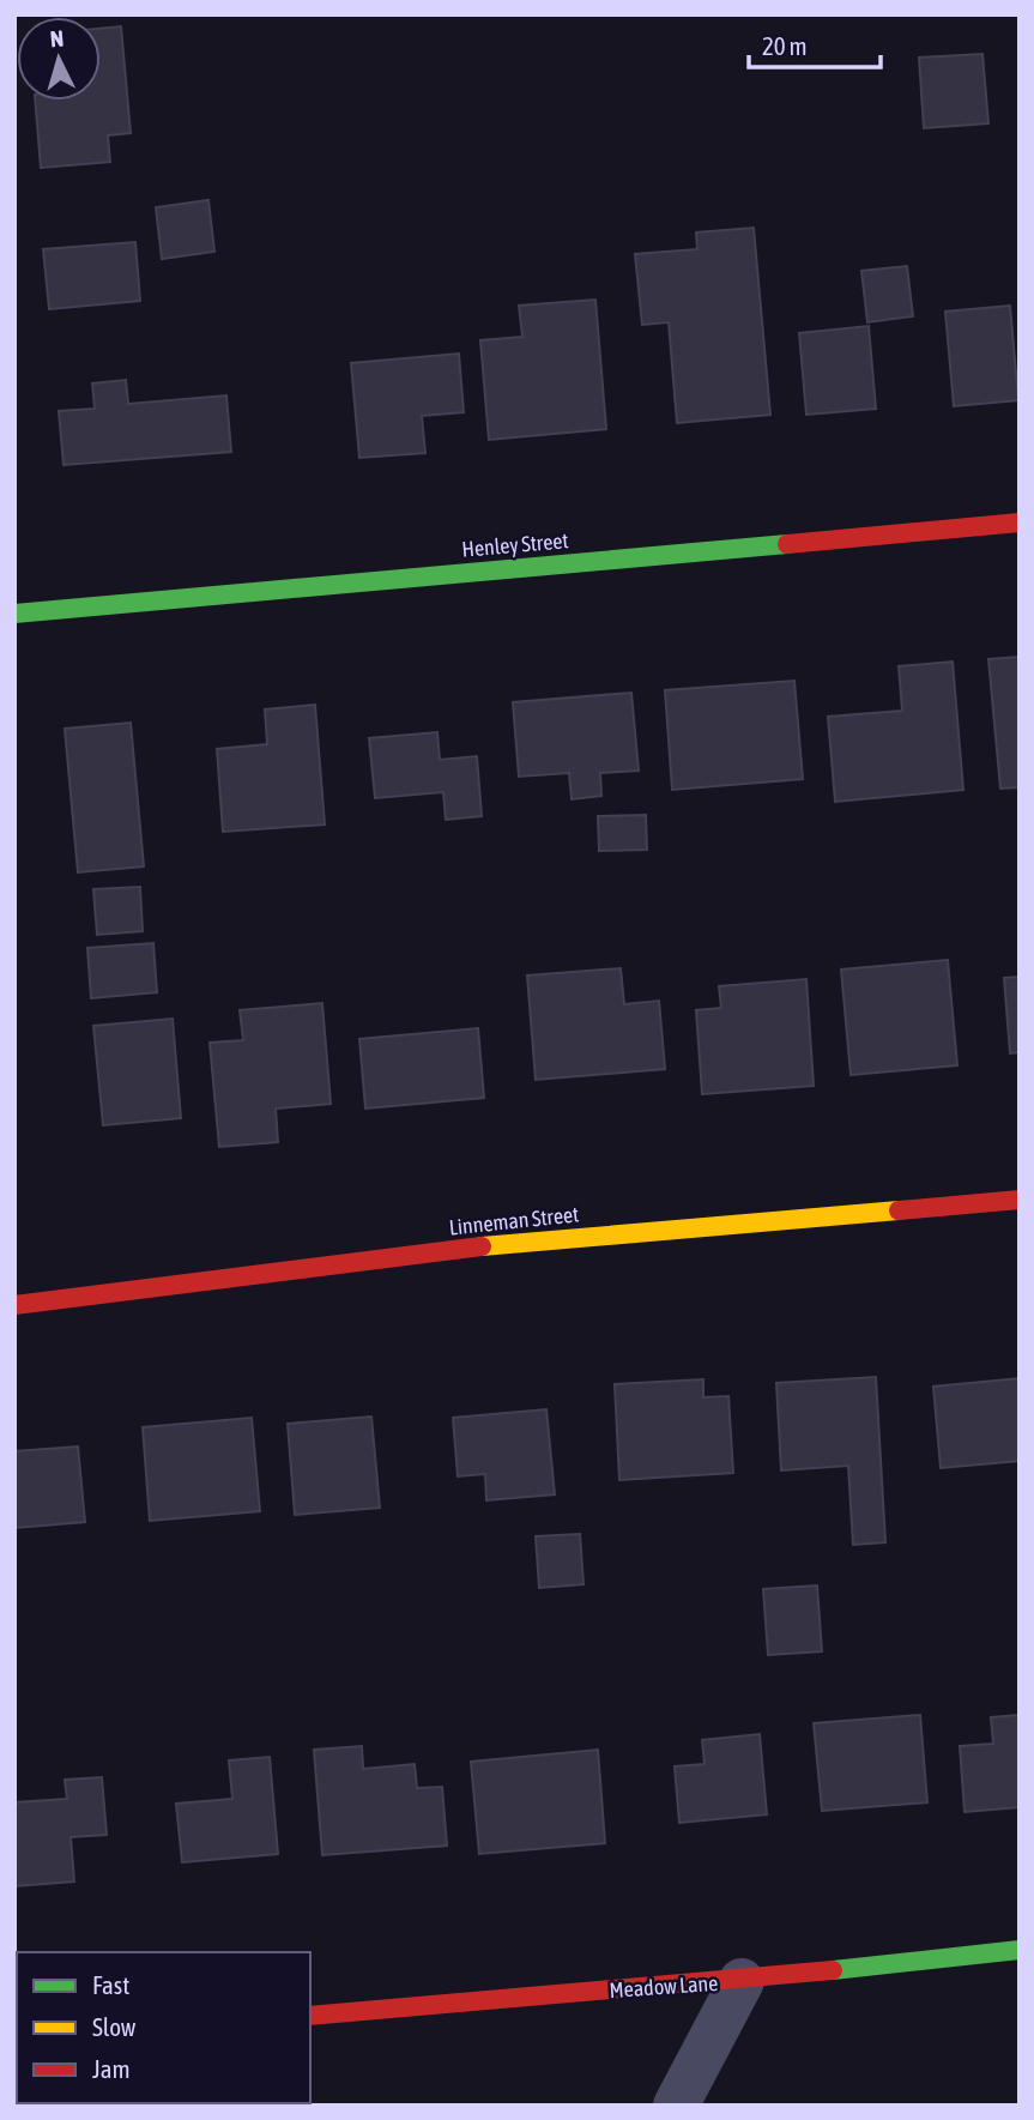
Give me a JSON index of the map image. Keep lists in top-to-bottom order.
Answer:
{
  "streets": {
    "street": ["Henley Street", "Linneman Street", "Meadow Lane"]
  },
  "legend": ["Fast", "Slow", "Jam"],
  "scale_bar": "20 m",
  "north": "top"
}
